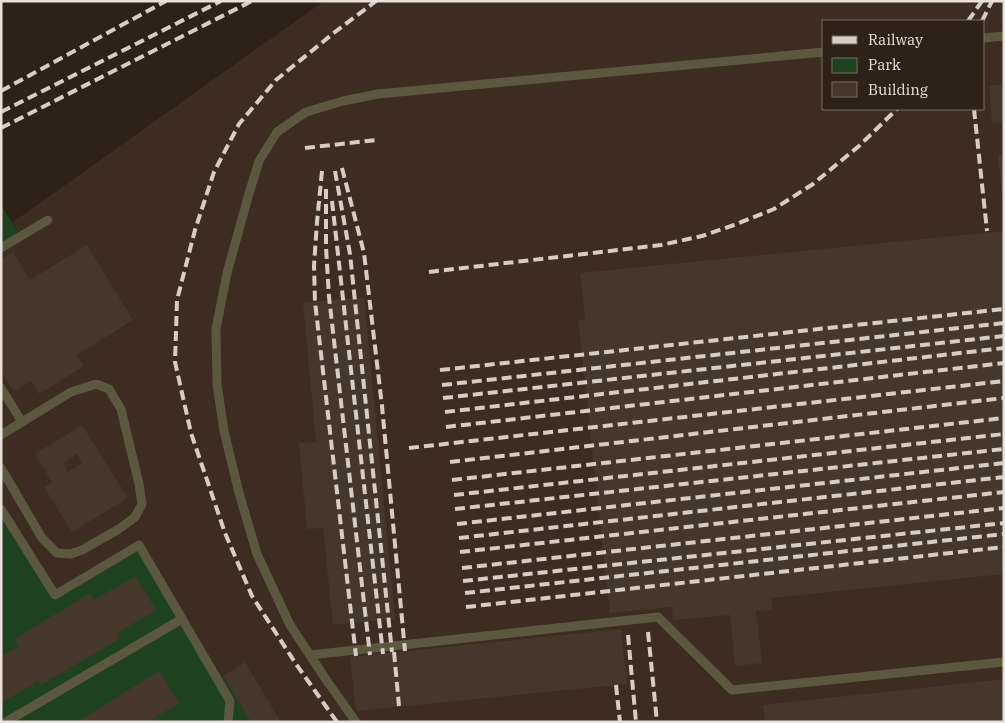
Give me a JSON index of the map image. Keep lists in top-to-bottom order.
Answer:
{
  "legend": ["Railway", "Park", "Building"]
}
